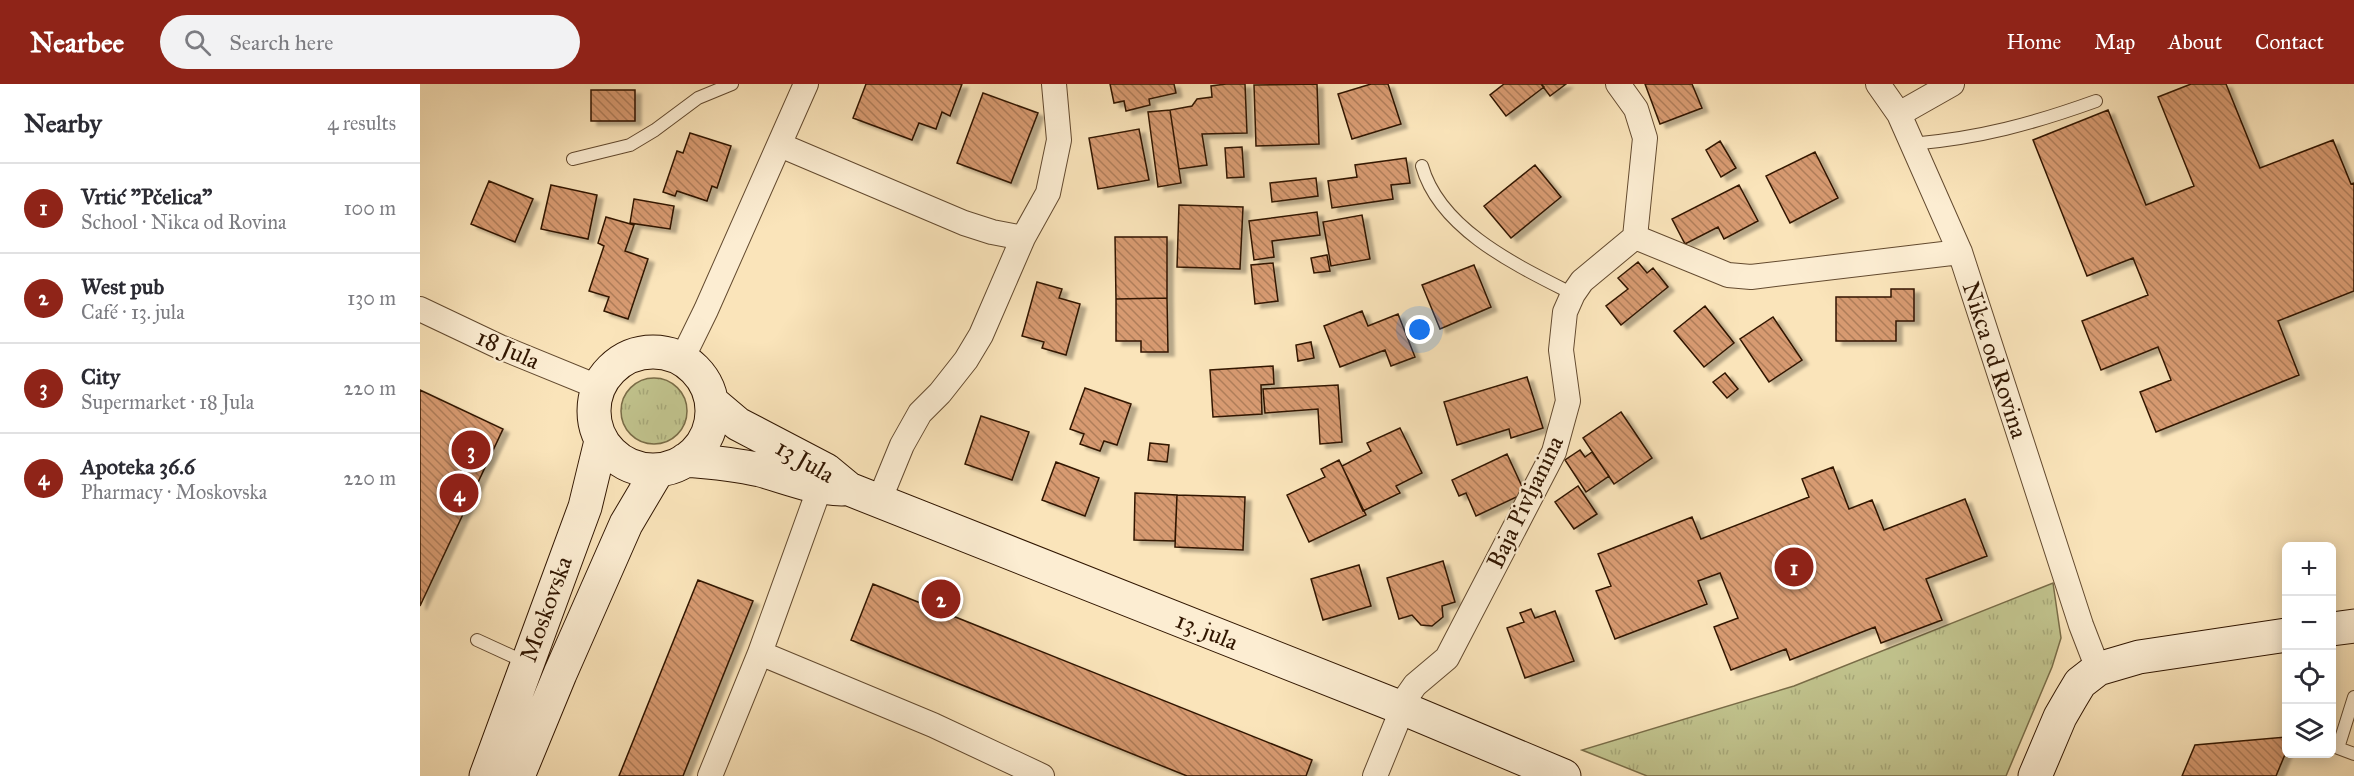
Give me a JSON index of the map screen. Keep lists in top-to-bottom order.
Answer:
{
  "streets": {
    "main road": ["13 Jula", "Moskovska", "13. jula"],
    "street": ["18 Jula", "Nikca od Rovina", "Baja Pivljanina"]
  },
  "crossings": [
    ["18 Jula", "13 Jula"],
    ["18 Jula", "Moskovska"],
    ["13 Jula", "Moskovska"],
    ["13 Jula", "13. jula"],
    ["Baja Pivljanina", "13. jula"]
  ],
  "page": {
    "header": "Nearbee",
    "search": "Search here",
    "nav": [
      "Home",
      "Map",
      "About",
      "Contact"
    ],
    "heading": ["Nearby", "4 results"],
    "list": [
      {
        "mark": "1",
        "name": "Vrtić \"Pčelica\"",
        "note": "School · Nikca od Rovina",
        "value": "100 m"
      },
      {
        "mark": "2",
        "name": "West pub",
        "note": "Café · 13. jula",
        "value": "130 m"
      },
      {
        "mark": "3",
        "name": "City",
        "note": "Supermarket · 18 Jula",
        "value": "220 m"
      },
      {
        "mark": "4",
        "name": "Apoteka 36.6",
        "note": "Pharmacy · Moskovska",
        "value": "220 m"
      }
    ],
    "pins": [
      "3",
      "4",
      "1",
      "2"
    ],
    "map_buttons": ["+", "−"]
  }
}
